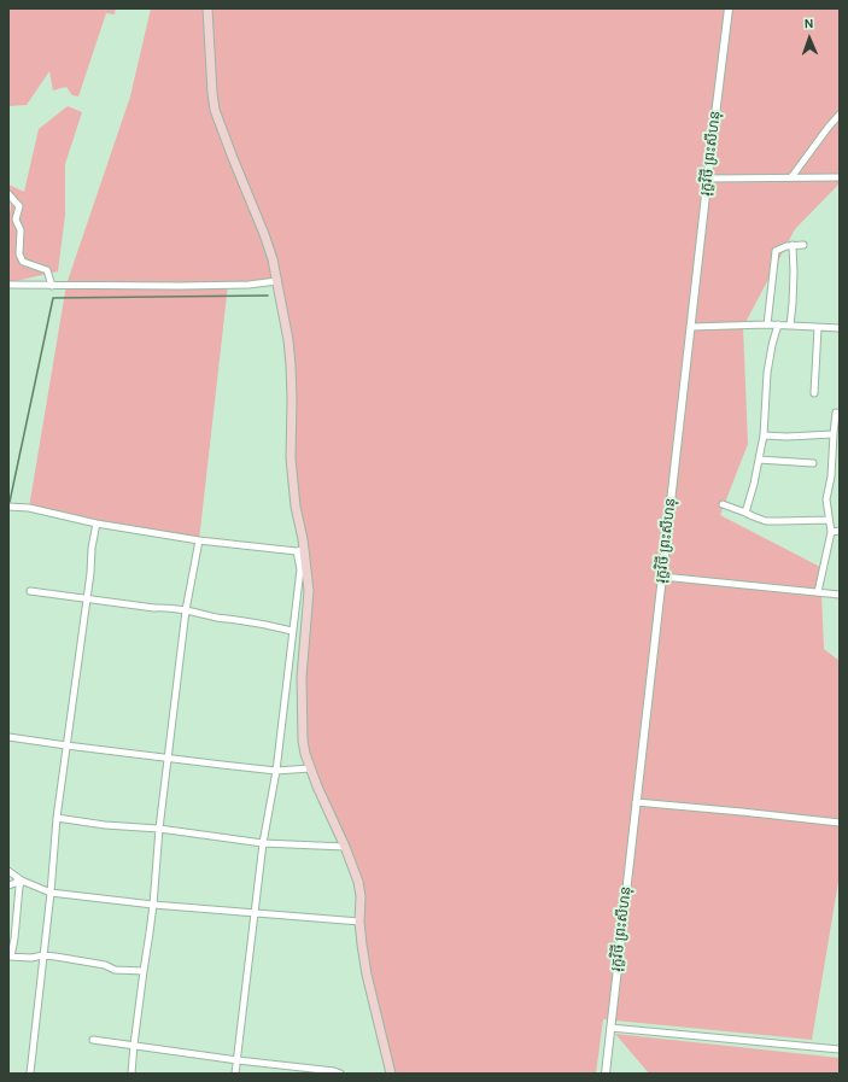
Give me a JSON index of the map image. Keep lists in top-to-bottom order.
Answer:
{
  "streets": {
    "street": ["រុក្ខវិថី ព្រះសីហនុ"]
  },
  "north": "top"
}
